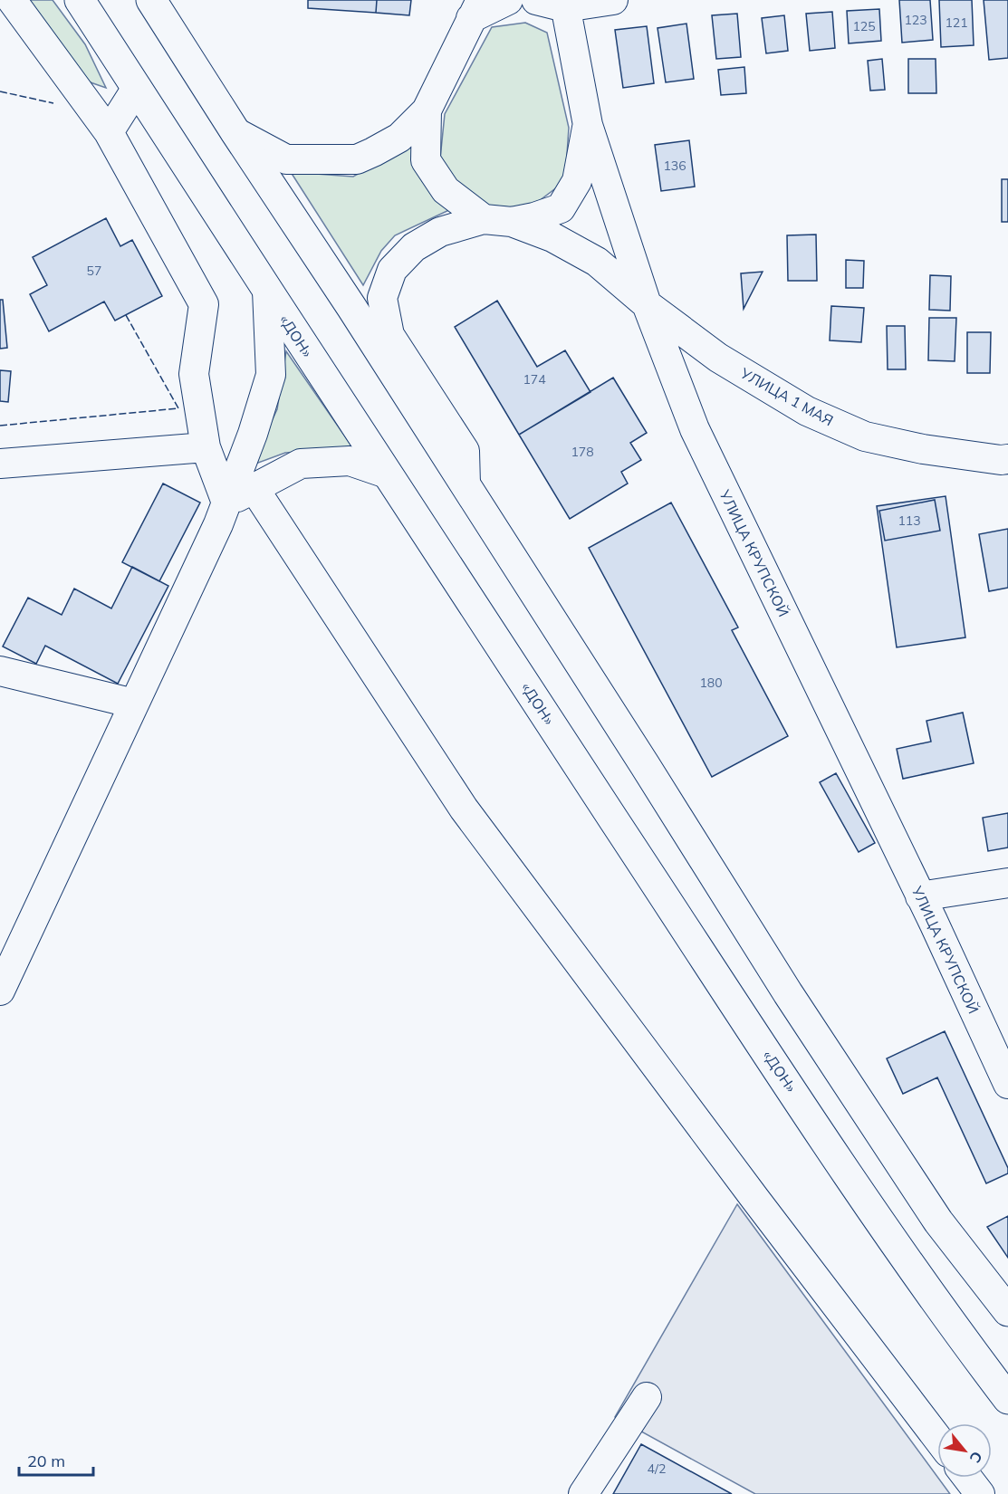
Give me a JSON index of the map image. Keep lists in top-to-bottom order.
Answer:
{
  "streets": {
    "highway": ["«ДОН»"],
    "street": ["УЛИЦА 1 МАЯ", "УЛИЦА КРУПСКОЙ"]
  },
  "crossings": [
    ["УЛИЦА 1 МАЯ", "УЛИЦА КРУПСКОЙ"]
  ],
  "house_numbers": [
    "123",
    "121",
    "125",
    "136",
    "57",
    "174",
    "178",
    "113",
    "180",
    "4/2"
  ],
  "scale_bar": "20 m",
  "north": "bottom right"
}
